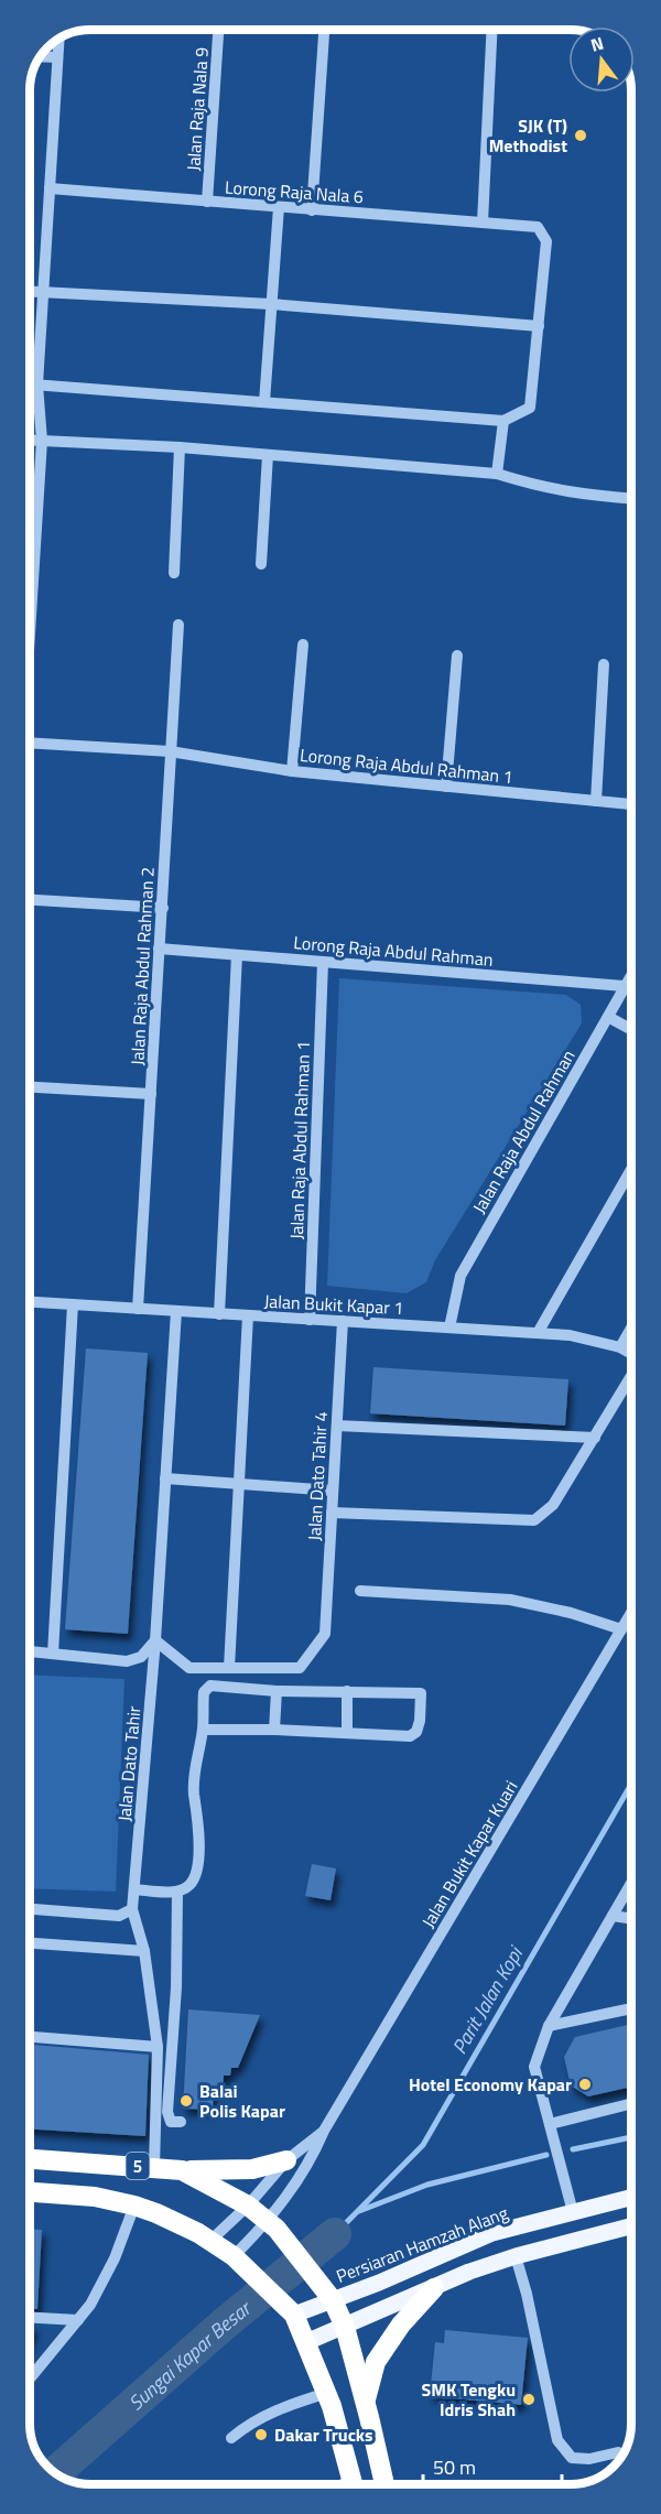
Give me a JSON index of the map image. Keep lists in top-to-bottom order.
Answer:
{
  "streets": {
    "highway": ["5"],
    "main road": ["Persiaran Hamzah Alang"],
    "street": [
      "Jalan Raja Nala 9",
      "Lorong Raja Nala 6",
      "Lorong Raja Abdul Rahman 1",
      "Lorong Raja Abdul Rahman",
      "Jalan Raja Abdul Rahman 2",
      "Jalan Raja Abdul Rahman",
      "Jalan Raja Abdul Rahman 1",
      "Jalan Bukit Kapar 1",
      "Jalan Dato Tahir 4",
      "Jalan Dato Tahir",
      "Jalan Bukit Kapar Kuari"
    ]
  },
  "crossings": [
    ["Jalan Raja Nala 9", "Lorong Raja Nala 6"],
    ["Lorong Raja Abdul Rahman 1", "Jalan Raja Abdul Rahman 2"],
    ["Lorong Raja Abdul Rahman", "Jalan Raja Abdul Rahman 2"],
    ["Lorong Raja Abdul Rahman", "Jalan Raja Abdul Rahman"],
    ["Lorong Raja Abdul Rahman", "Jalan Raja Abdul Rahman 1"],
    ["Jalan Raja Abdul Rahman 2", "Jalan Bukit Kapar 1"],
    ["Jalan Raja Abdul Rahman", "Jalan Bukit Kapar 1"],
    ["Jalan Raja Abdul Rahman 1", "Jalan Bukit Kapar 1"],
    ["Jalan Bukit Kapar 1", "Jalan Dato Tahir 4"],
    ["Jalan Bukit Kapar 1", "Jalan Dato Tahir"],
    ["Jalan Bukit Kapar Kuari", "5"],
    ["5", "Persiaran Hamzah Alang"]
  ],
  "water": ["Parit Jalan Kopi", "Sungai Kapar Besar"],
  "places": [
    "SJK (T) Methodist",
    "Hotel Economy Kapar",
    "Balai Polis Kapar",
    "SMK Tengku Idris Shah",
    "Dakar Trucks"
  ],
  "scale_bar": "50 m",
  "north": "top"
}
